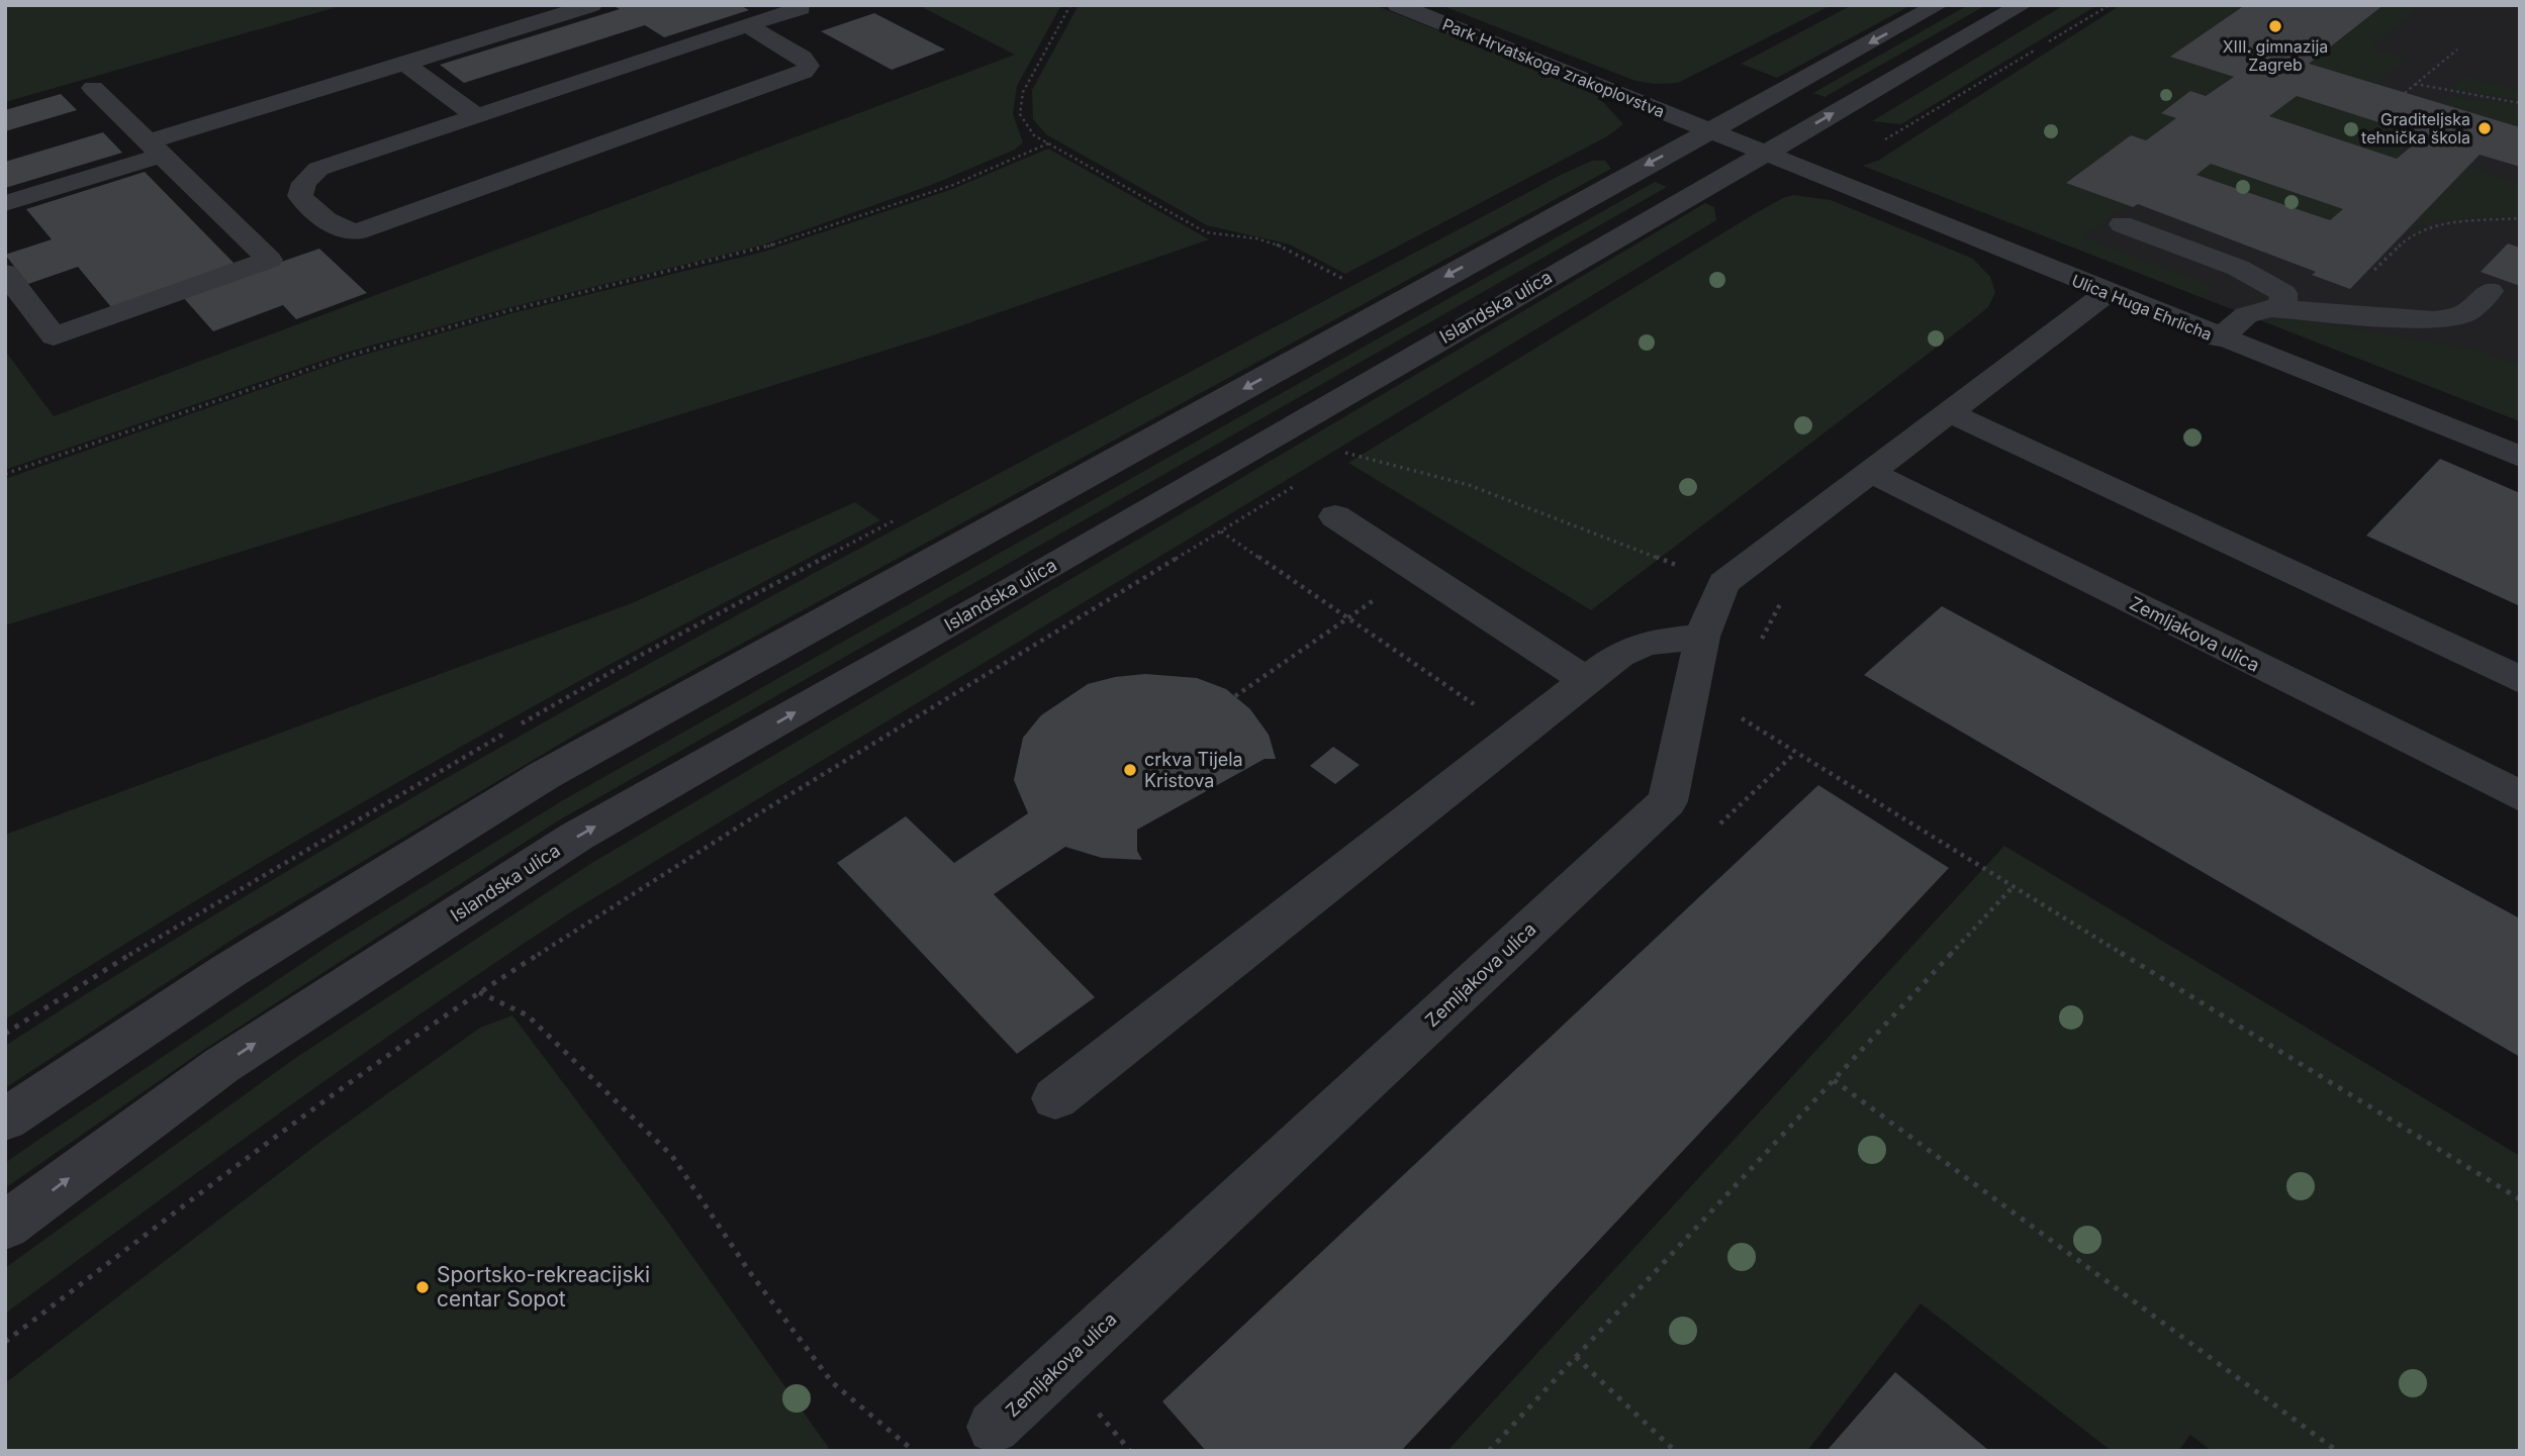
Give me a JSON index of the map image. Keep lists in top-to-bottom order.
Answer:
{
  "streets": {
    "street": [
      "Park Hrvatskoga zrakoplovstva",
      "Islandska ulica",
      "Ulica Huga Ehrlicha",
      "Zemljakova ulica"
    ]
  },
  "crossings": [
    ["Park Hrvatskoga zrakoplovstva", "Islandska ulica"],
    ["Park Hrvatskoga zrakoplovstva", "Ulica Huga Ehrlicha"],
    ["Islandska ulica", "Ulica Huga Ehrlicha"],
    ["Ulica Huga Ehrlicha", "Zemljakova ulica"]
  ],
  "places": [
    "XIII. gimnazija Zagreb",
    "Graditeljska tehnička škola",
    "crkva Tijela Kristova",
    "Sportsko-rekreacijski centar Sopot"
  ]
}
